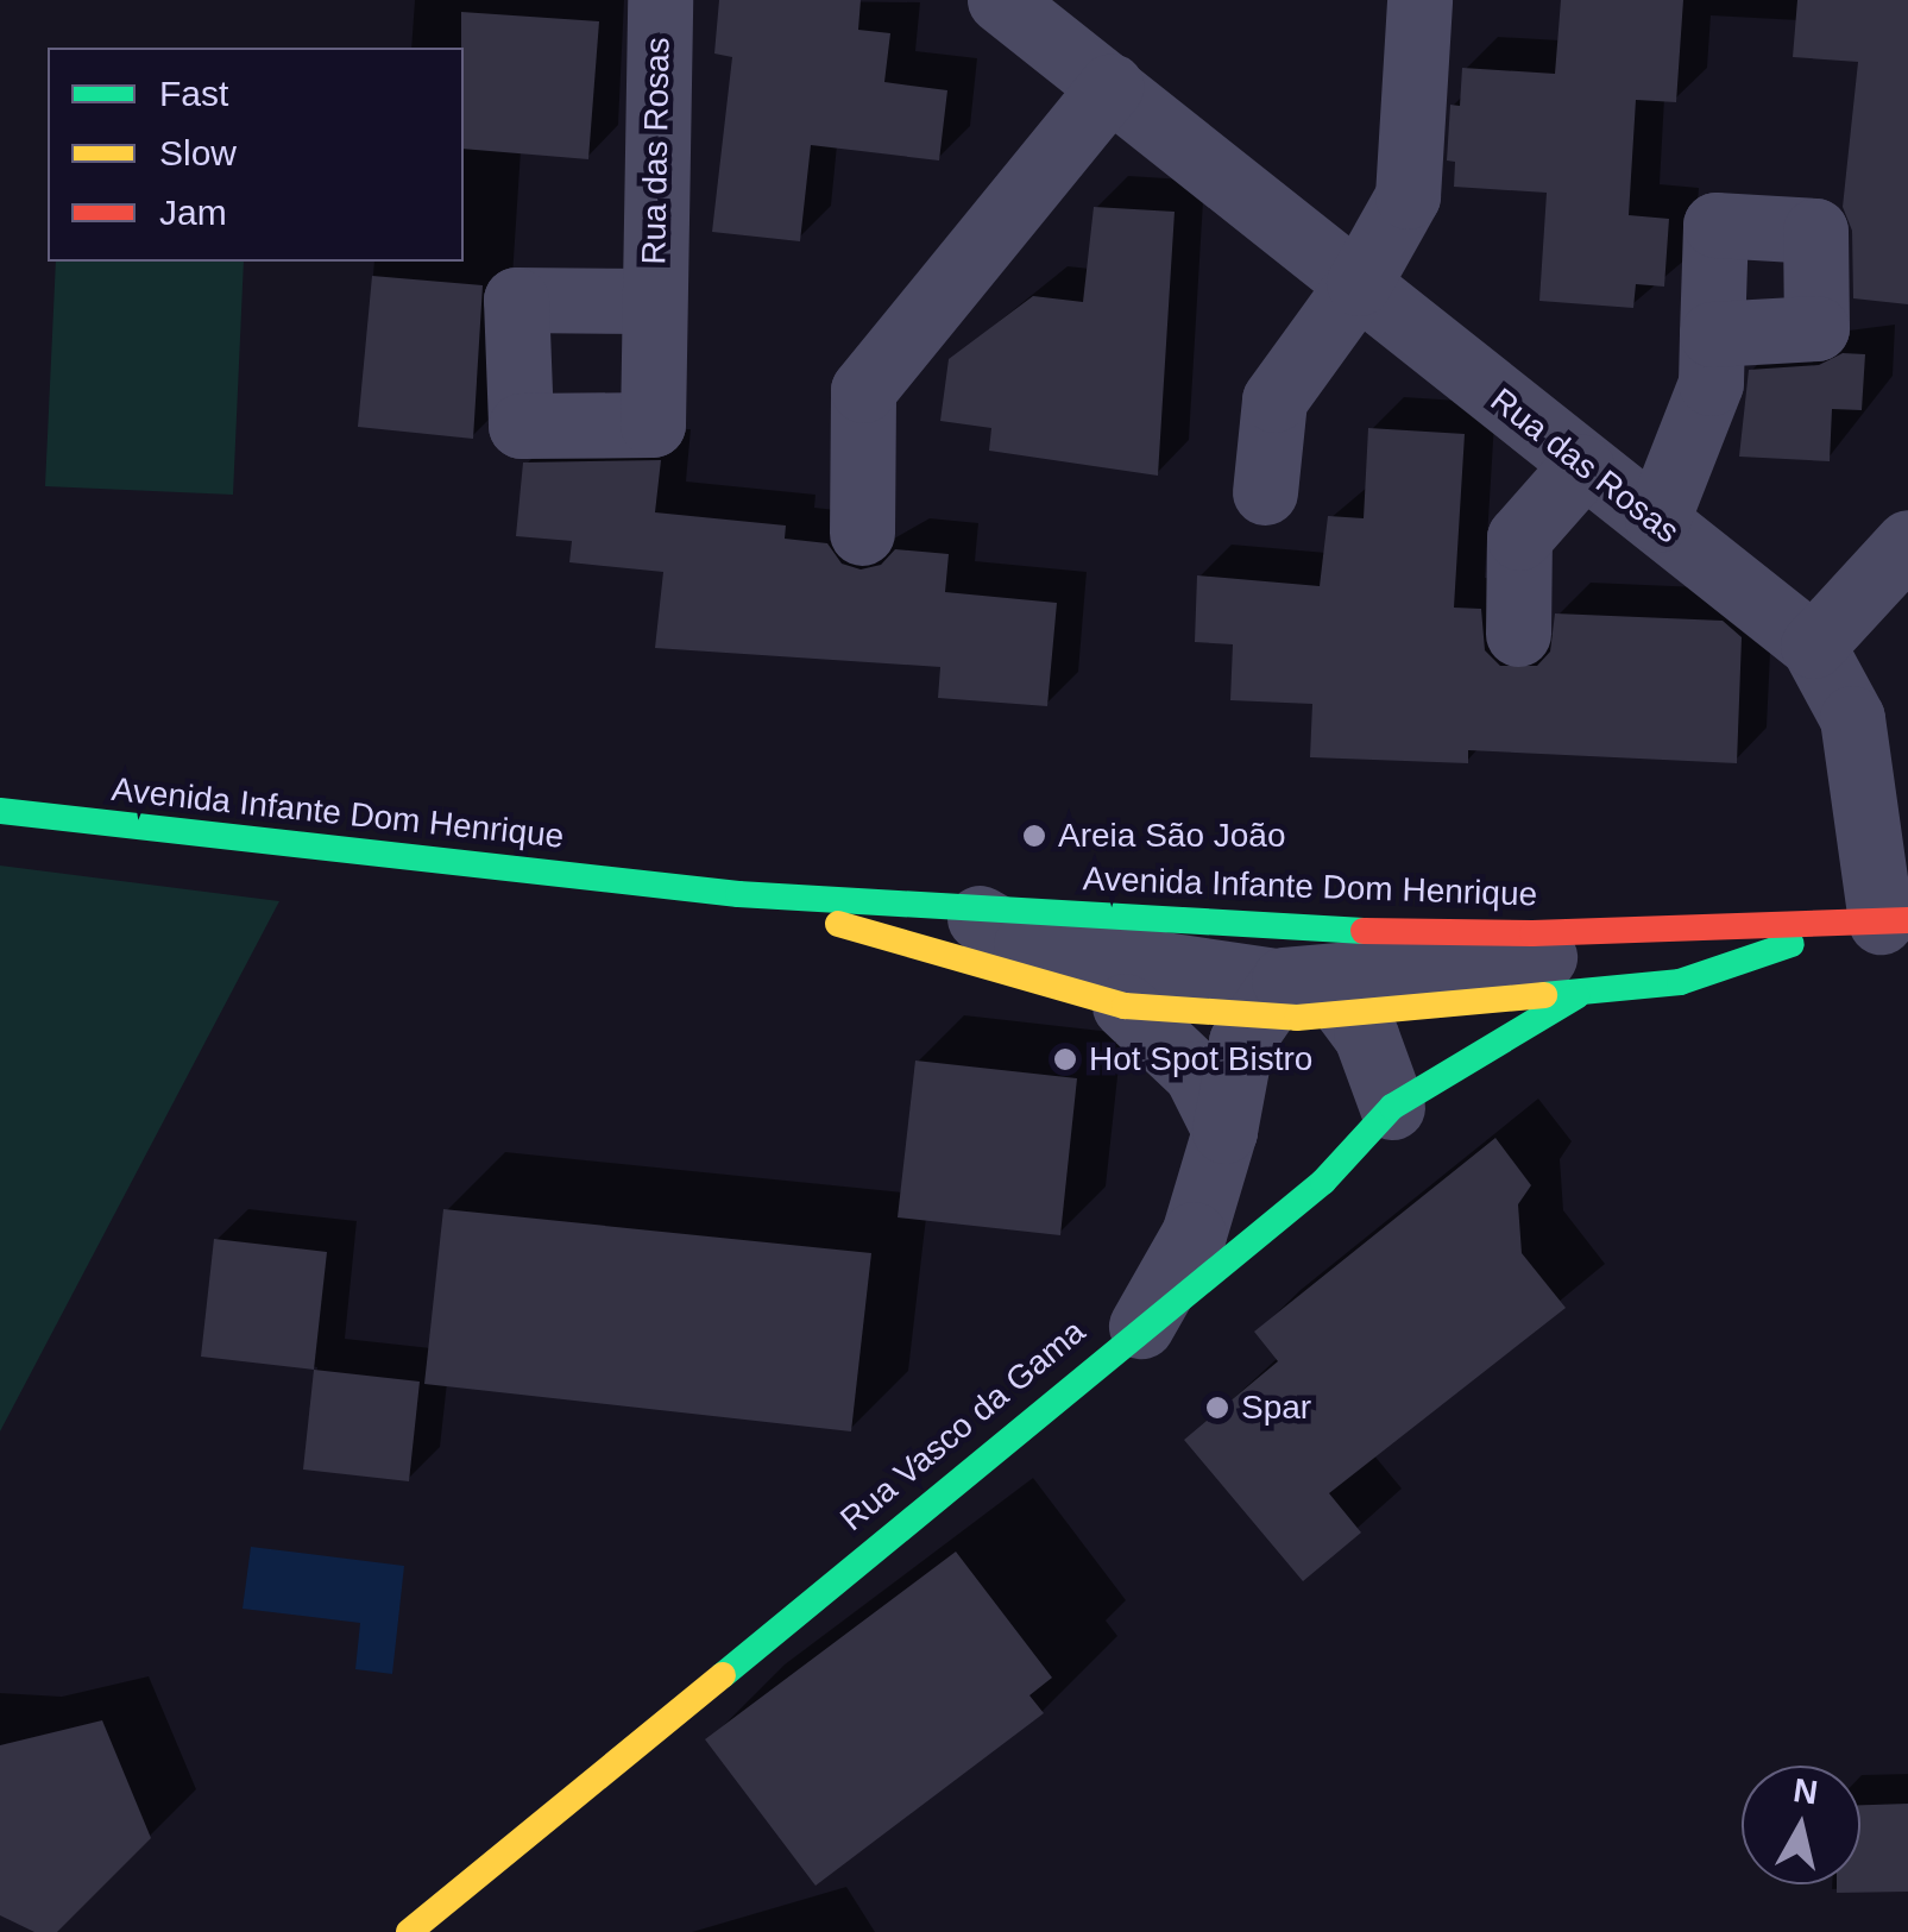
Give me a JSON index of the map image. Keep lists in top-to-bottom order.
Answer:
{
  "streets": {
    "street": ["Rua das Rosas", "Avenida Infante Dom Henrique", "Rua Vasco da Gama"]
  },
  "crossings": [
    ["Rua das Rosas", "Avenida Infante Dom Henrique"]
  ],
  "places": ["Areia São João", "Hot Spot Bistro", "Spar"],
  "legend": ["Fast", "Slow", "Jam"],
  "north": "top"
}
